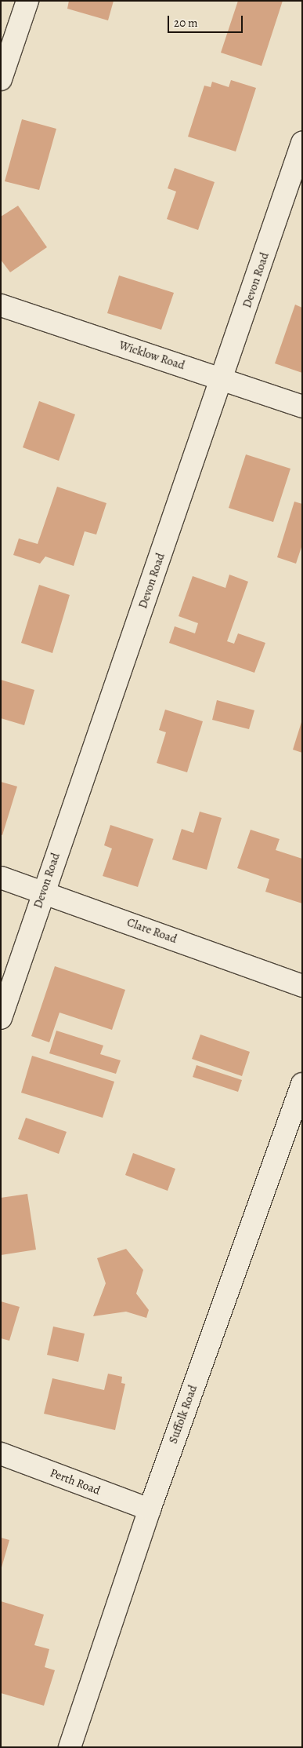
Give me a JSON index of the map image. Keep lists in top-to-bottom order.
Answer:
{
  "streets": {
    "street": [
      "Devon Road",
      "Wicklow Road",
      "Clare Road",
      "Suffolk Road",
      "Perth Road"
    ]
  },
  "crossings": [
    ["Devon Road", "Wicklow Road"],
    ["Devon Road", "Clare Road"],
    ["Suffolk Road", "Perth Road"]
  ],
  "scale_bar": "20 m"
}
